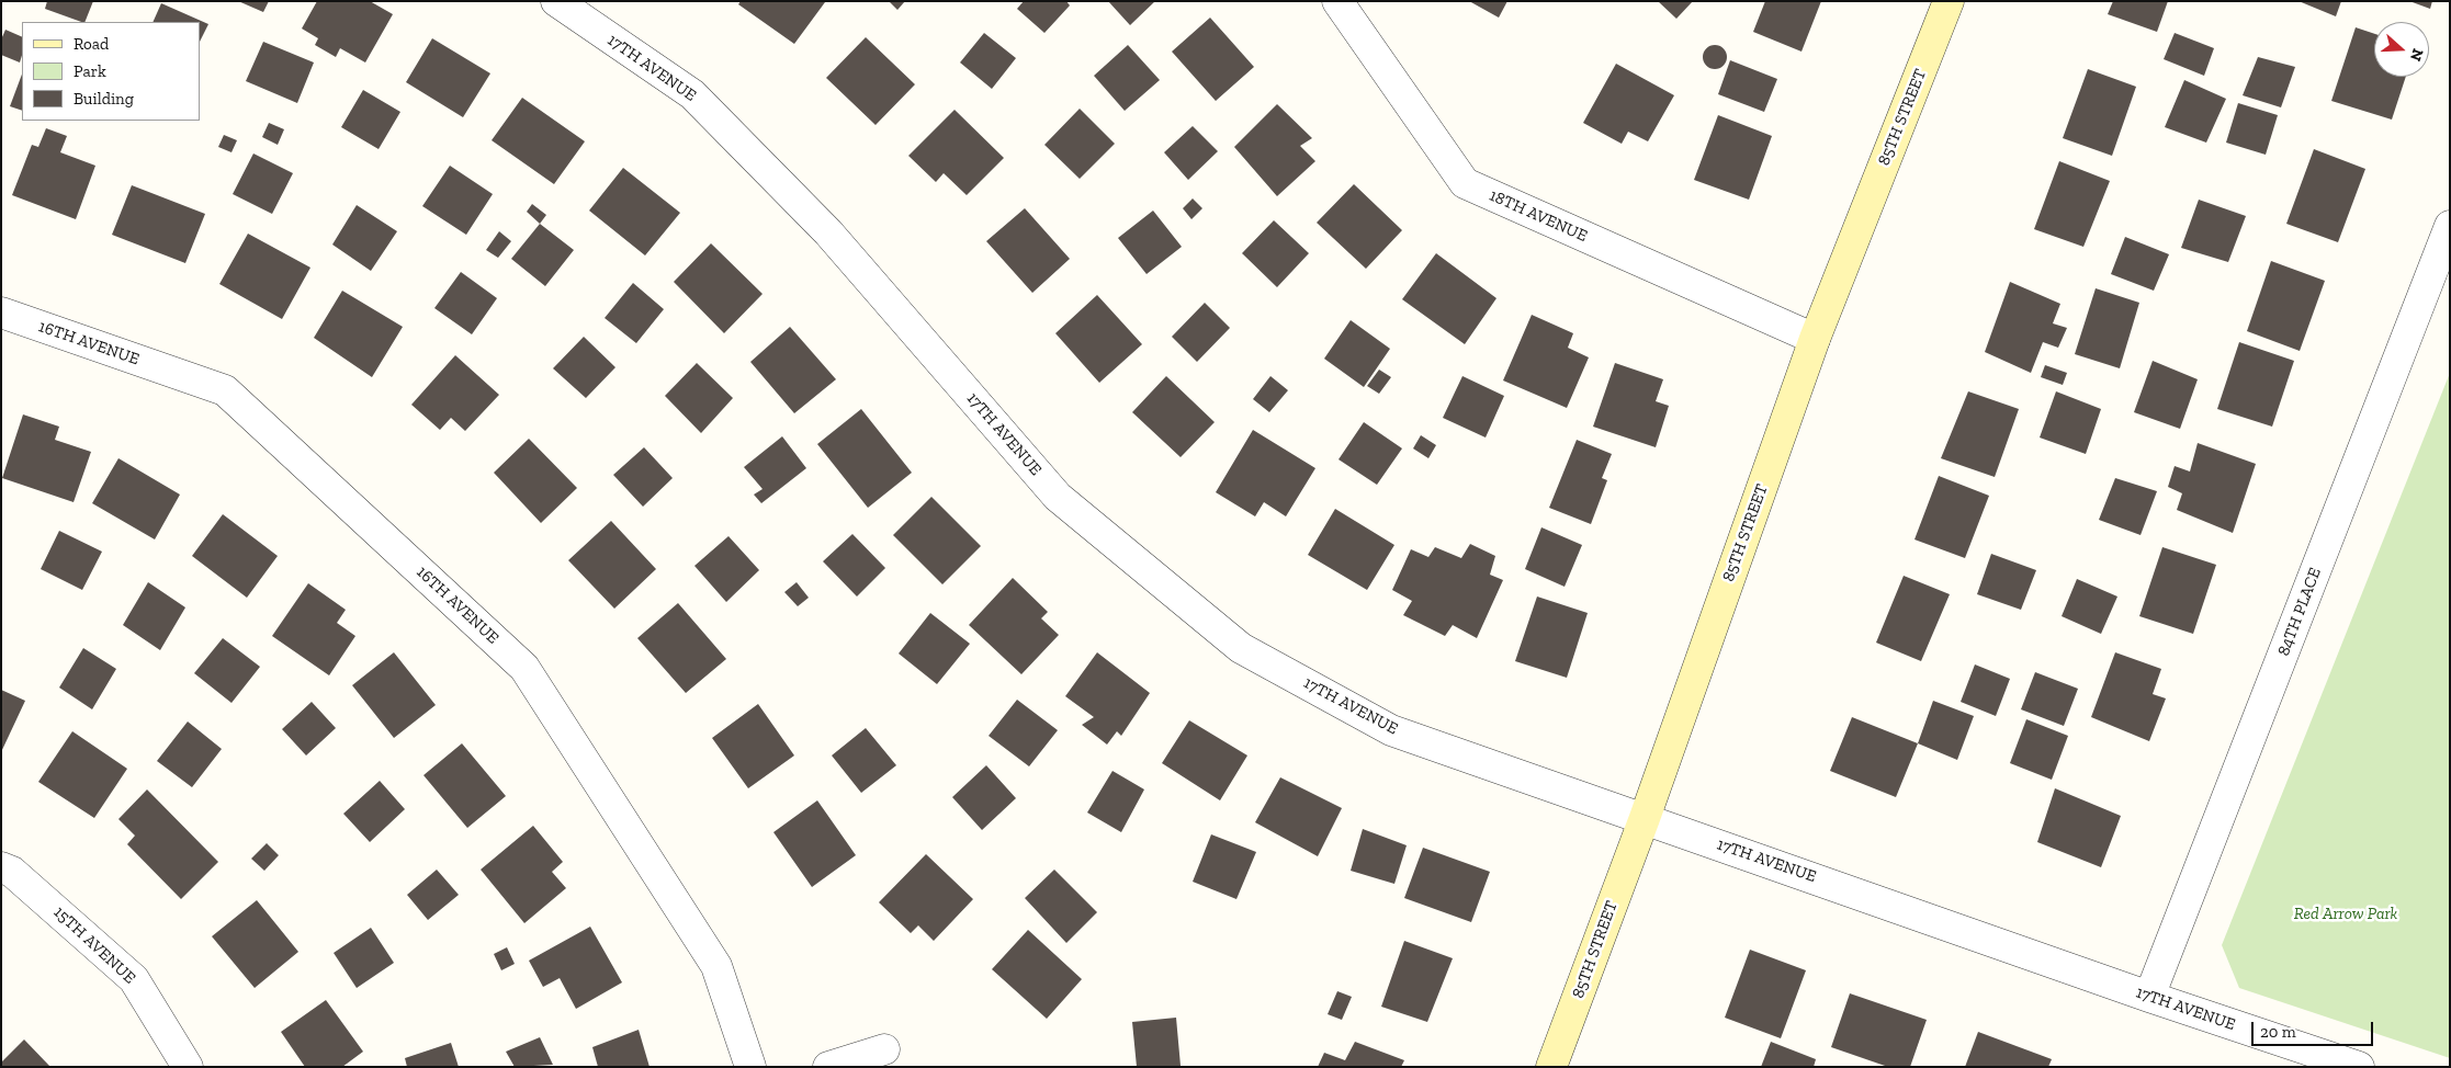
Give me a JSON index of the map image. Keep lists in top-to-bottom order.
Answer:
{
  "streets": {
    "street": [
      "17TH AVENUE",
      "85TH STREET",
      "18TH AVENUE",
      "16TH AVENUE",
      "84TH PLACE",
      "15TH AVENUE"
    ]
  },
  "crossings": [
    ["17TH AVENUE", "85TH STREET"],
    ["17TH AVENUE", "84TH PLACE"],
    ["85TH STREET", "18TH AVENUE"]
  ],
  "parks": ["Red Arrow Park"],
  "legend": ["Road", "Park", "Building"],
  "scale_bar": "20 m",
  "north": "right"
}
